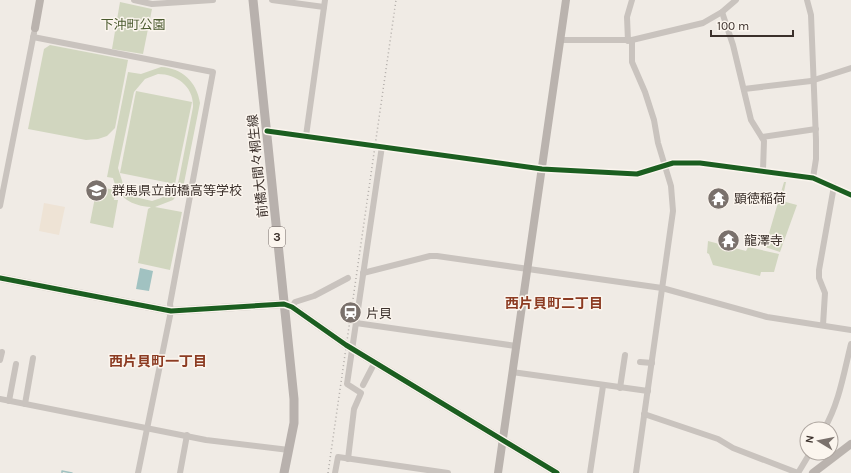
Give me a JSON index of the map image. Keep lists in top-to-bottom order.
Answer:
{
  "streets": {
    "main road": ["前橋大間々桐生線", "3"]
  },
  "districts": ["西片貝町二丁目", "西片貝町一丁目"],
  "parks": ["下沖町公園"],
  "places": {
    "school or university": ["群馬県立前橋高等学校"],
    "temple": ["顕徳稲荷", "龍澤寺"],
    "station": ["片貝"]
  },
  "scale_bar": "100 m",
  "north": "left"
}
